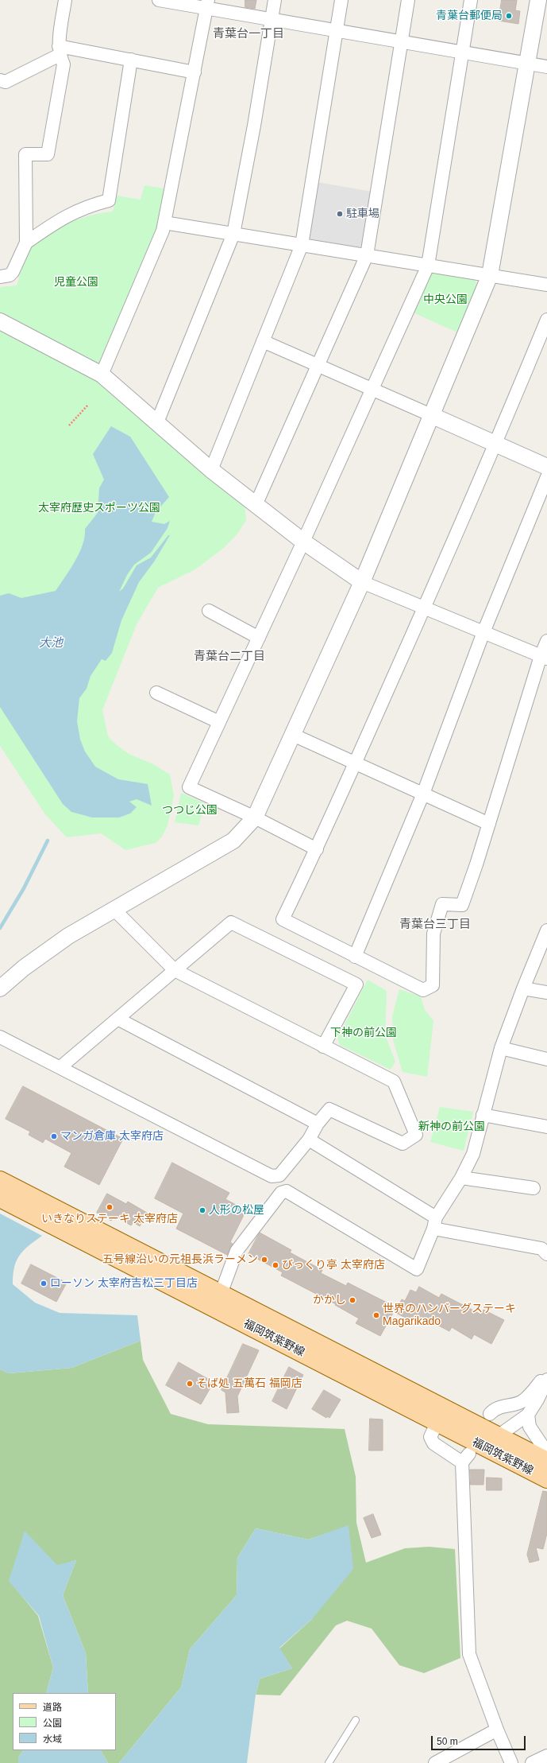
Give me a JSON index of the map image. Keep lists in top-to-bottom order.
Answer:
{
  "streets": {
    "main road": ["福岡筑紫野線"]
  },
  "districts": ["青葉台一丁目", "青葉台二丁目", "青葉台三丁目"],
  "water": ["大池"],
  "parks": [
    "児童公園",
    "中央公園",
    "太宰府歴史スポーツ公園",
    "つつじ公園",
    "下神の前公園",
    "新神の前公園"
  ],
  "places": [
    "青葉台郵便局",
    "駐車場",
    "マンガ倉庫 太宰府店",
    "いきなりステーキ 太宰府店",
    "人形の松屋",
    "五号線沿いの元祖長浜ラーメン",
    "びっくり亭 太宰府店",
    "ローソン 太宰府吉松三丁目店",
    "かかし",
    "世界のハンバーグステーキ Magarikado",
    "そば処 五萬石 福岡店"
  ],
  "legend": ["道路", "公園", "水域"],
  "scale_bar": "50 m"
}
